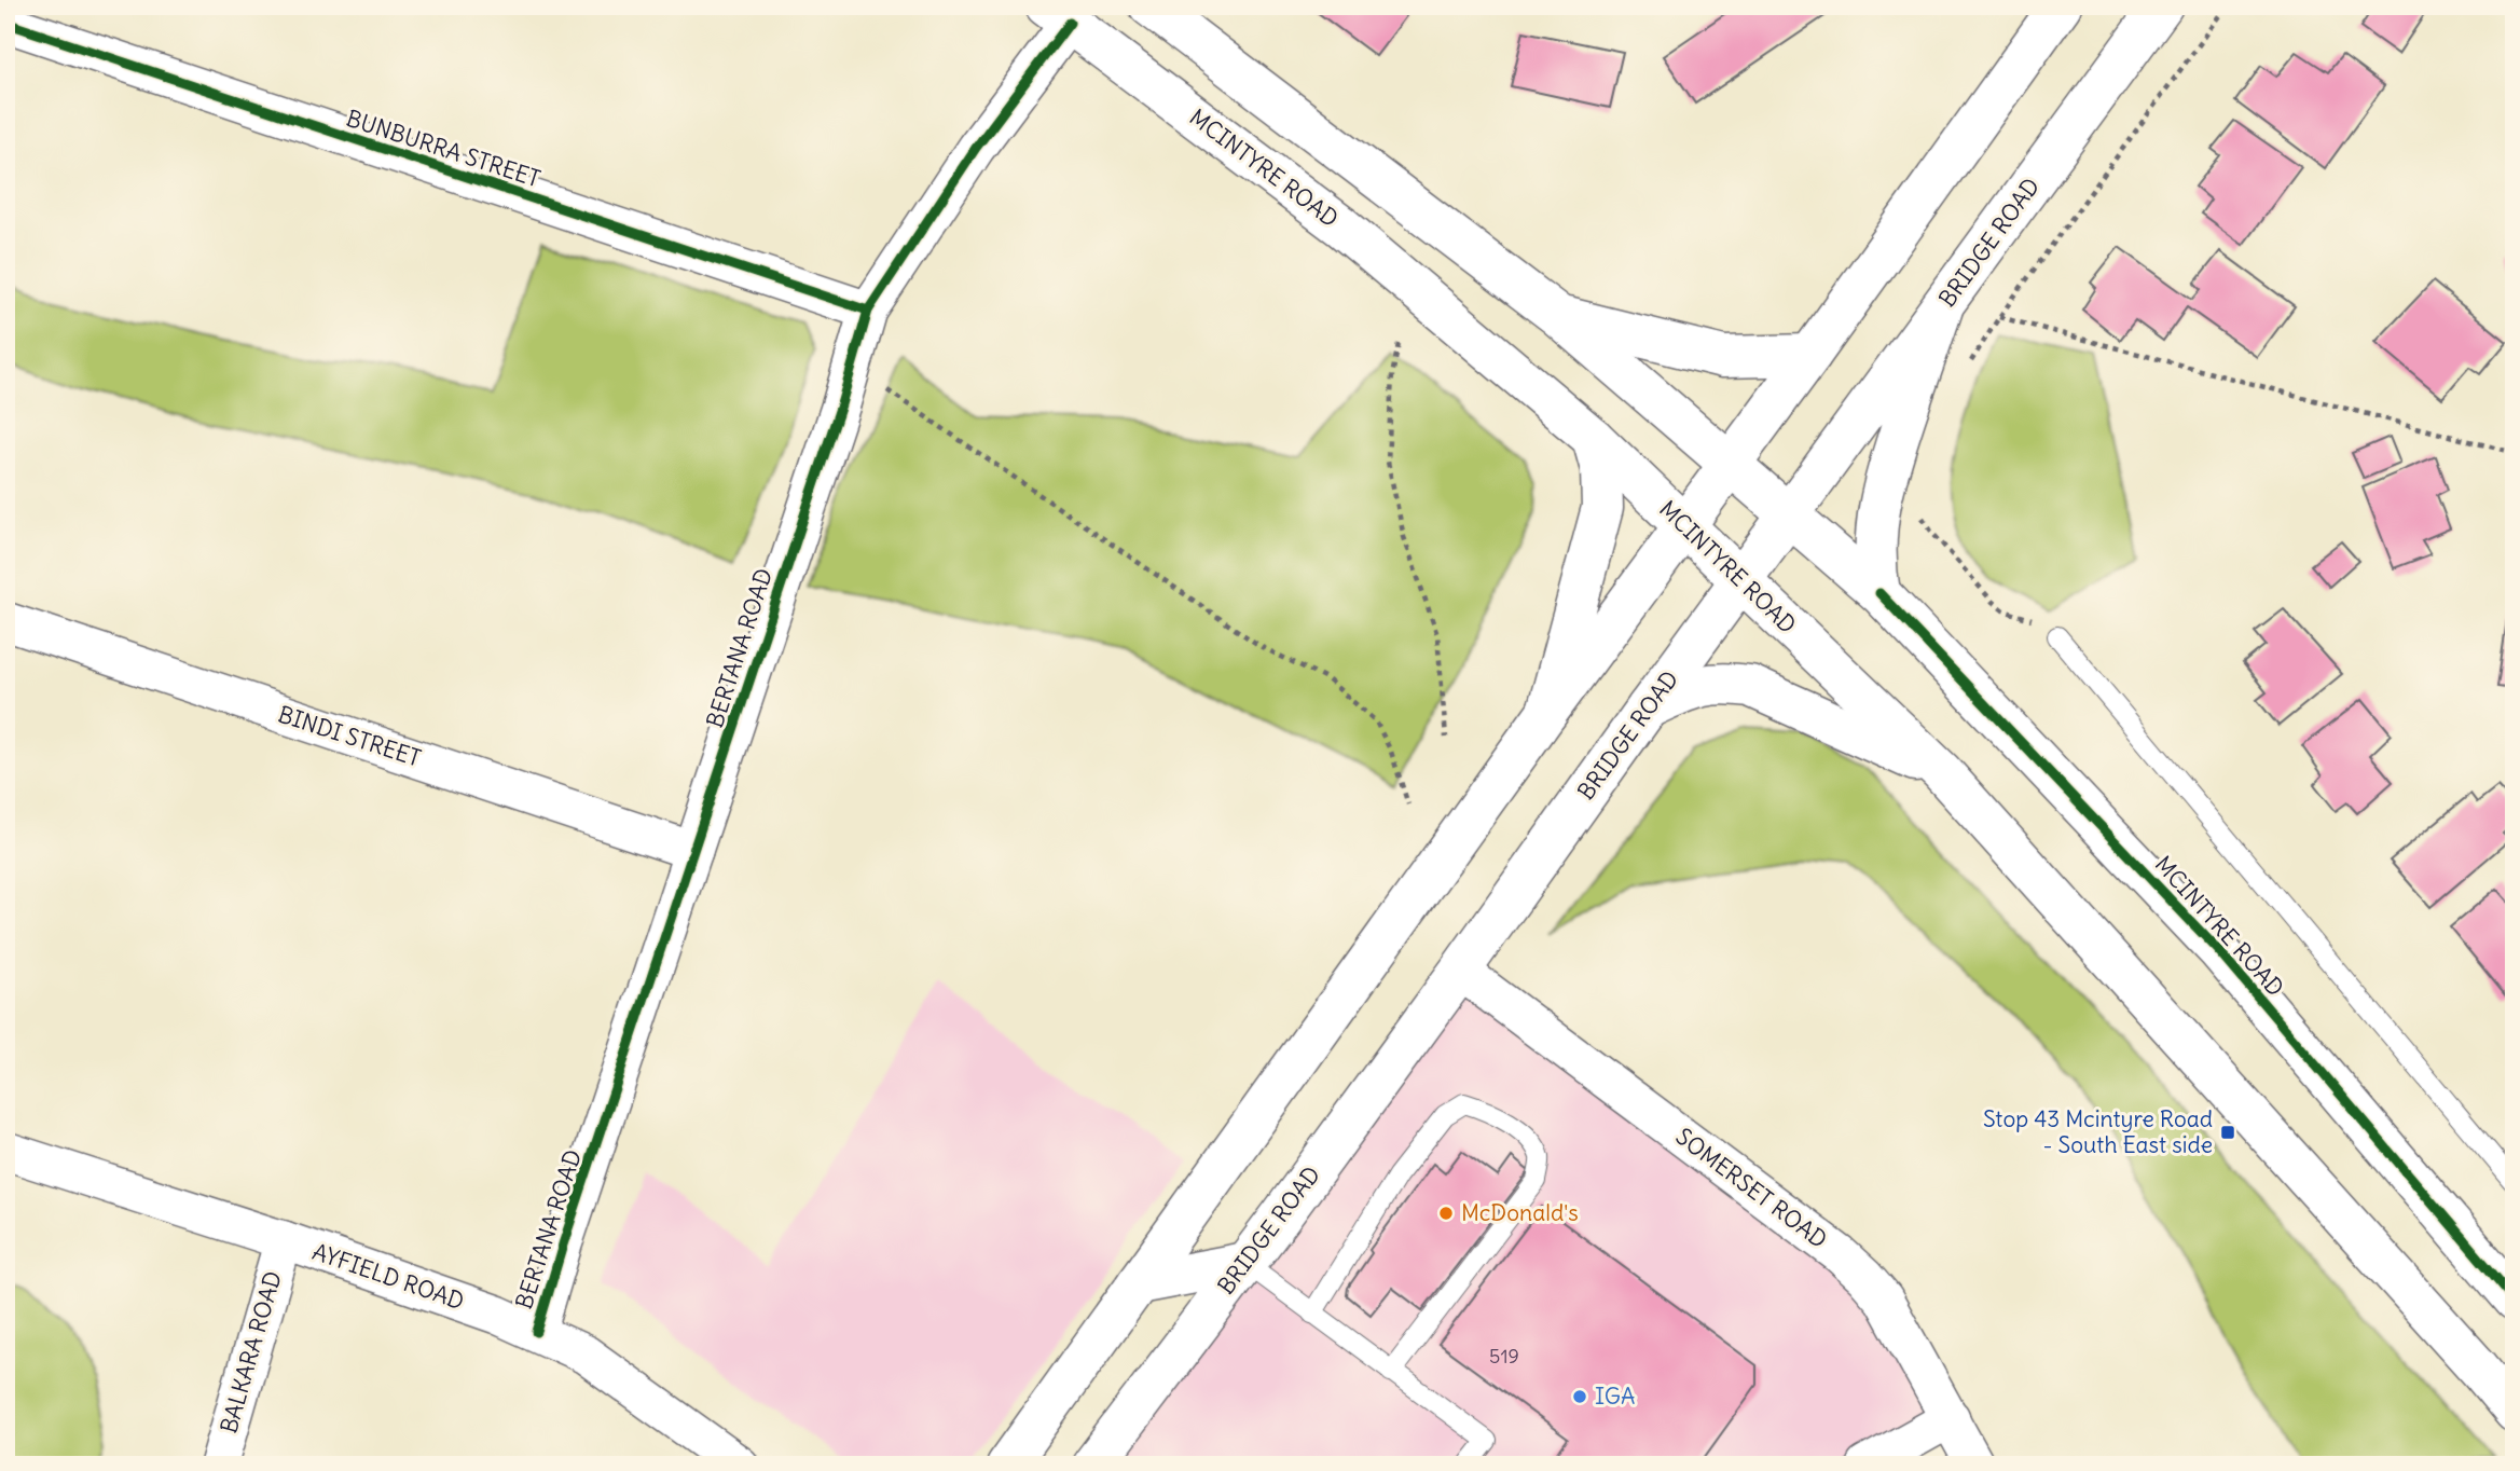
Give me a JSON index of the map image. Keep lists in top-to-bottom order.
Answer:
{
  "streets": {
    "main road": ["MCINTYRE ROAD", "BRIDGE ROAD"],
    "street": [
      "BUNBURRA STREET",
      "BERTANA ROAD",
      "BINDI STREET",
      "SOMERSET ROAD",
      "AYFIELD ROAD",
      "BALKARA ROAD"
    ]
  },
  "crossings": [
    ["BUNBURRA STREET", "BERTANA ROAD"],
    ["MCINTYRE ROAD", "BRIDGE ROAD"],
    ["MCINTYRE ROAD", "BERTANA ROAD"],
    ["BRIDGE ROAD", "SOMERSET ROAD"],
    ["BERTANA ROAD", "BINDI STREET"],
    ["BERTANA ROAD", "AYFIELD ROAD"],
    ["AYFIELD ROAD", "BALKARA ROAD"]
  ],
  "places": {
    "transit": ["Stop 43 Mcintyre Road - South East side"],
    "other": ["McDonald's", "IGA"]
  },
  "house_numbers": ["519"]
}
